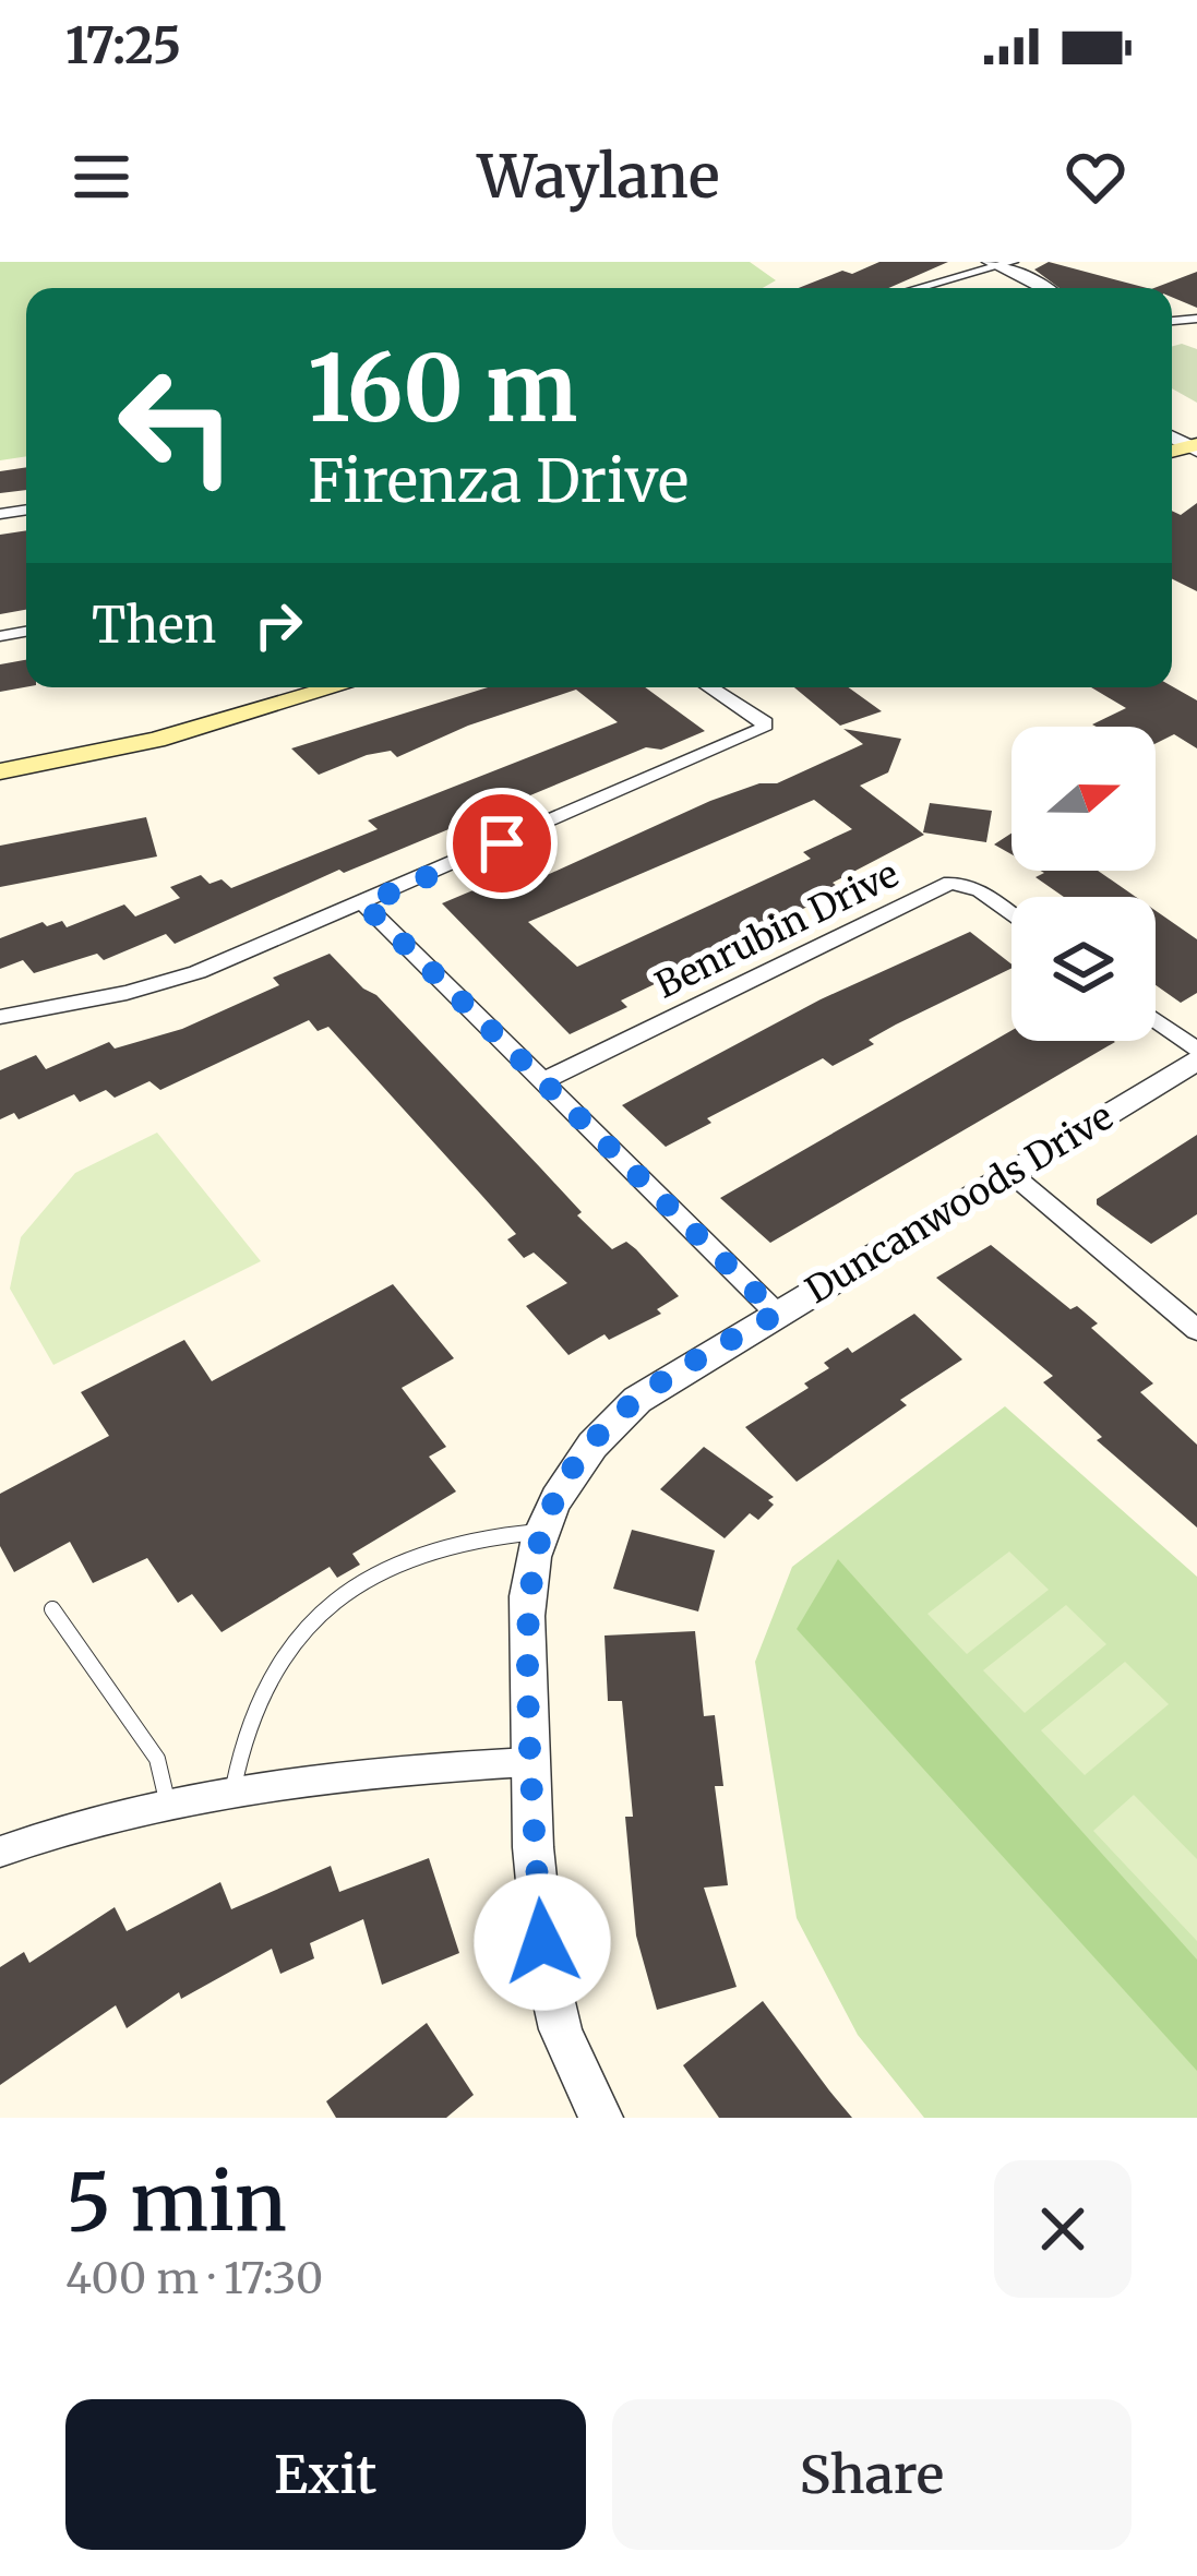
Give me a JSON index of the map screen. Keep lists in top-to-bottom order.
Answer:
{
  "streets": {
    "street": ["Benrubin Drive", "Duncanwoods Drive"]
  },
  "north": "right",
  "page": {
    "status": "17:25",
    "header": "Waylane",
    "turn": ["160 m", "Firenza Drive"],
    "then": "Then",
    "heading": ["5 min", "400 m · 17:30"],
    "buttons": ["Exit", "Share"]
  }
}
